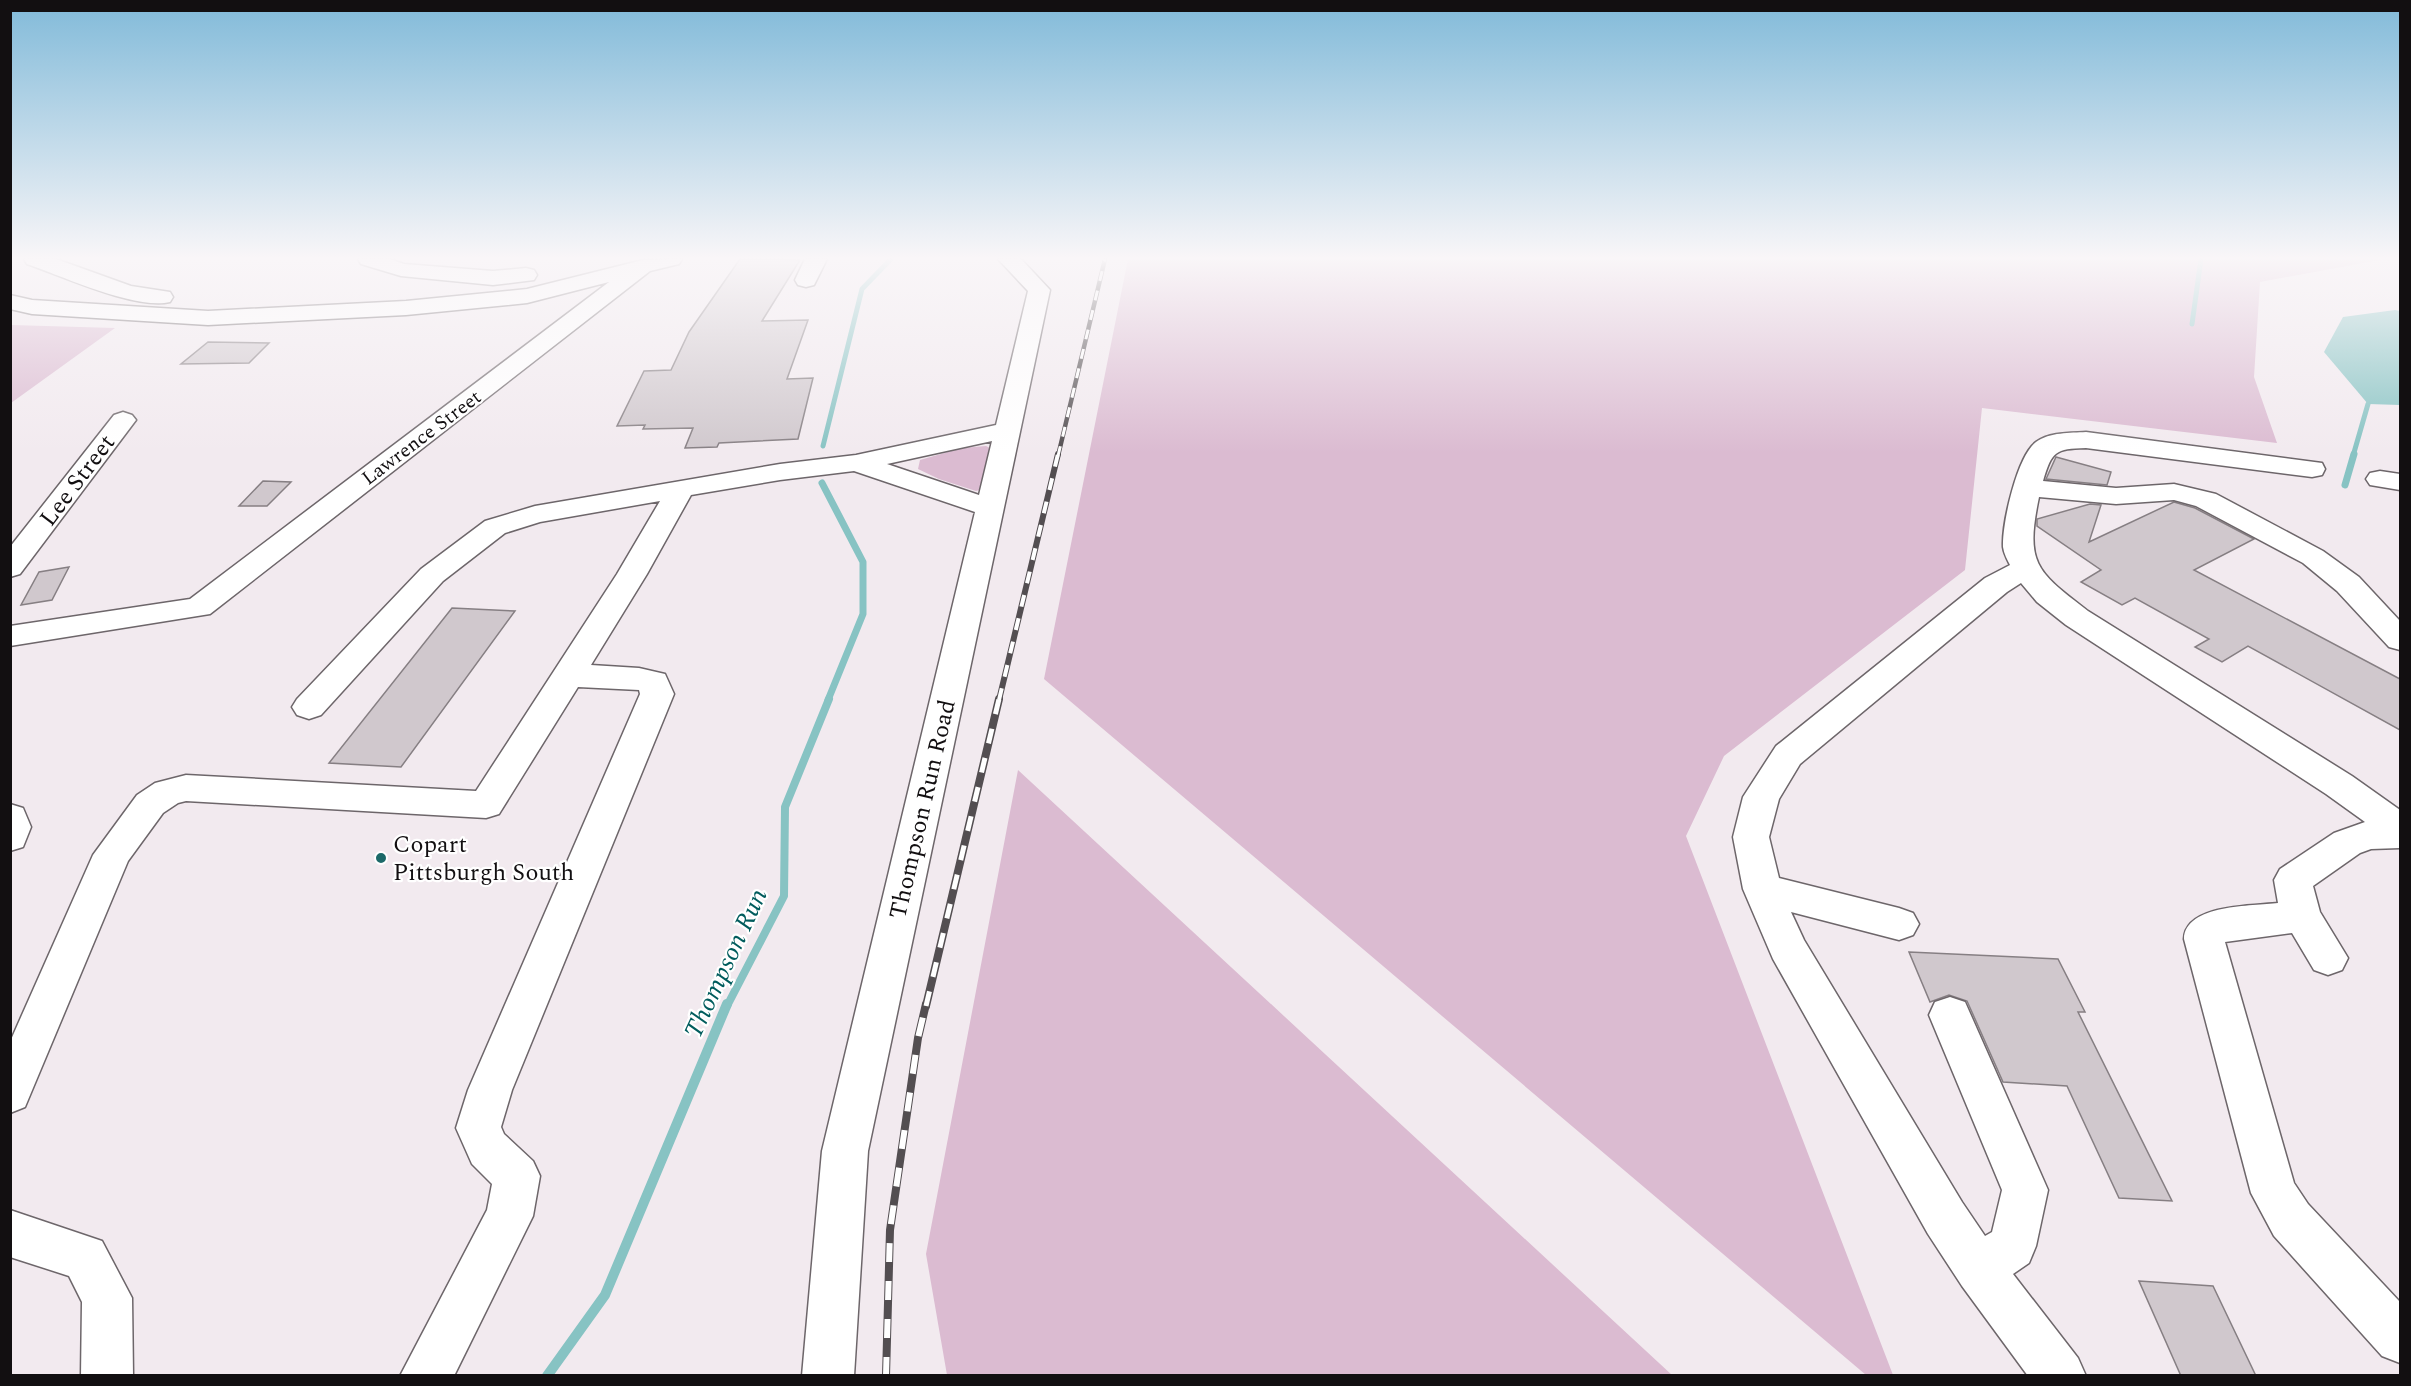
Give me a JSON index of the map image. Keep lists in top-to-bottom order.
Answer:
{
  "streets": {
    "street": ["Lawrence Street", "Lee Street", "Thompson Run Road"]
  },
  "water": ["Thompson Run"],
  "places": ["Copart Pittsburgh South"]
}
